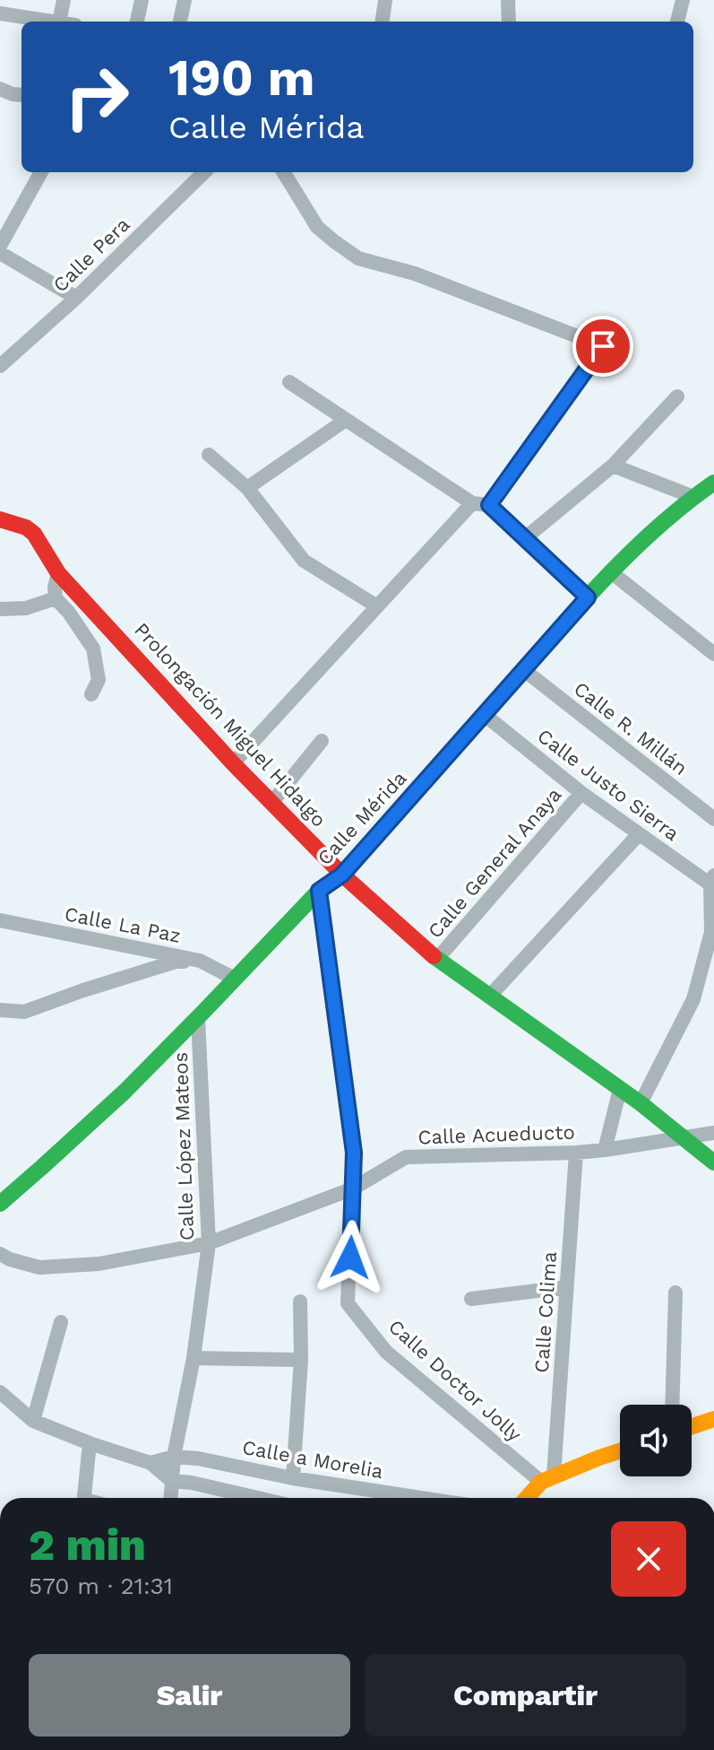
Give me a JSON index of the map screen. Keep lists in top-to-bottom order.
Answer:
{
  "streets": {
    "street": [
      "Calle Pera",
      "Prolongación Miguel Hidalgo",
      "Calle R. Millán",
      "Calle Justo Sierra",
      "Calle Mérida",
      "Calle General Anaya",
      "Calle La Paz",
      "Calle Acueducto",
      "Calle López Mateos",
      "Calle Colima",
      "Calle Doctor Jolly",
      "Calle a Morelia"
    ]
  },
  "crossings": [
    ["Prolongación Miguel Hidalgo", "Calle Mérida"],
    ["Prolongación Miguel Hidalgo", "Calle General Anaya"],
    ["Prolongación Miguel Hidalgo", "Calle Acueducto"],
    ["Calle R. Millán", "Calle Mérida"],
    ["Calle Justo Sierra", "Calle Mérida"],
    ["Calle Justo Sierra", "Calle General Anaya"],
    ["Calle Mérida", "Calle La Paz"],
    ["Calle Mérida", "Calle López Mateos"],
    ["Calle Acueducto", "Calle López Mateos"],
    ["Calle Acueducto", "Calle Colima"],
    ["Calle Acueducto", "Calle Doctor Jolly"],
    ["Calle López Mateos", "Calle a Morelia"],
    ["Calle Colima", "Calle Doctor Jolly"]
  ],
  "page": {
    "turn": ["190 m", "Calle Mérida"],
    "heading": ["2 min", "570 m · 21:31"],
    "buttons": ["Salir", "Compartir"]
  }
}
